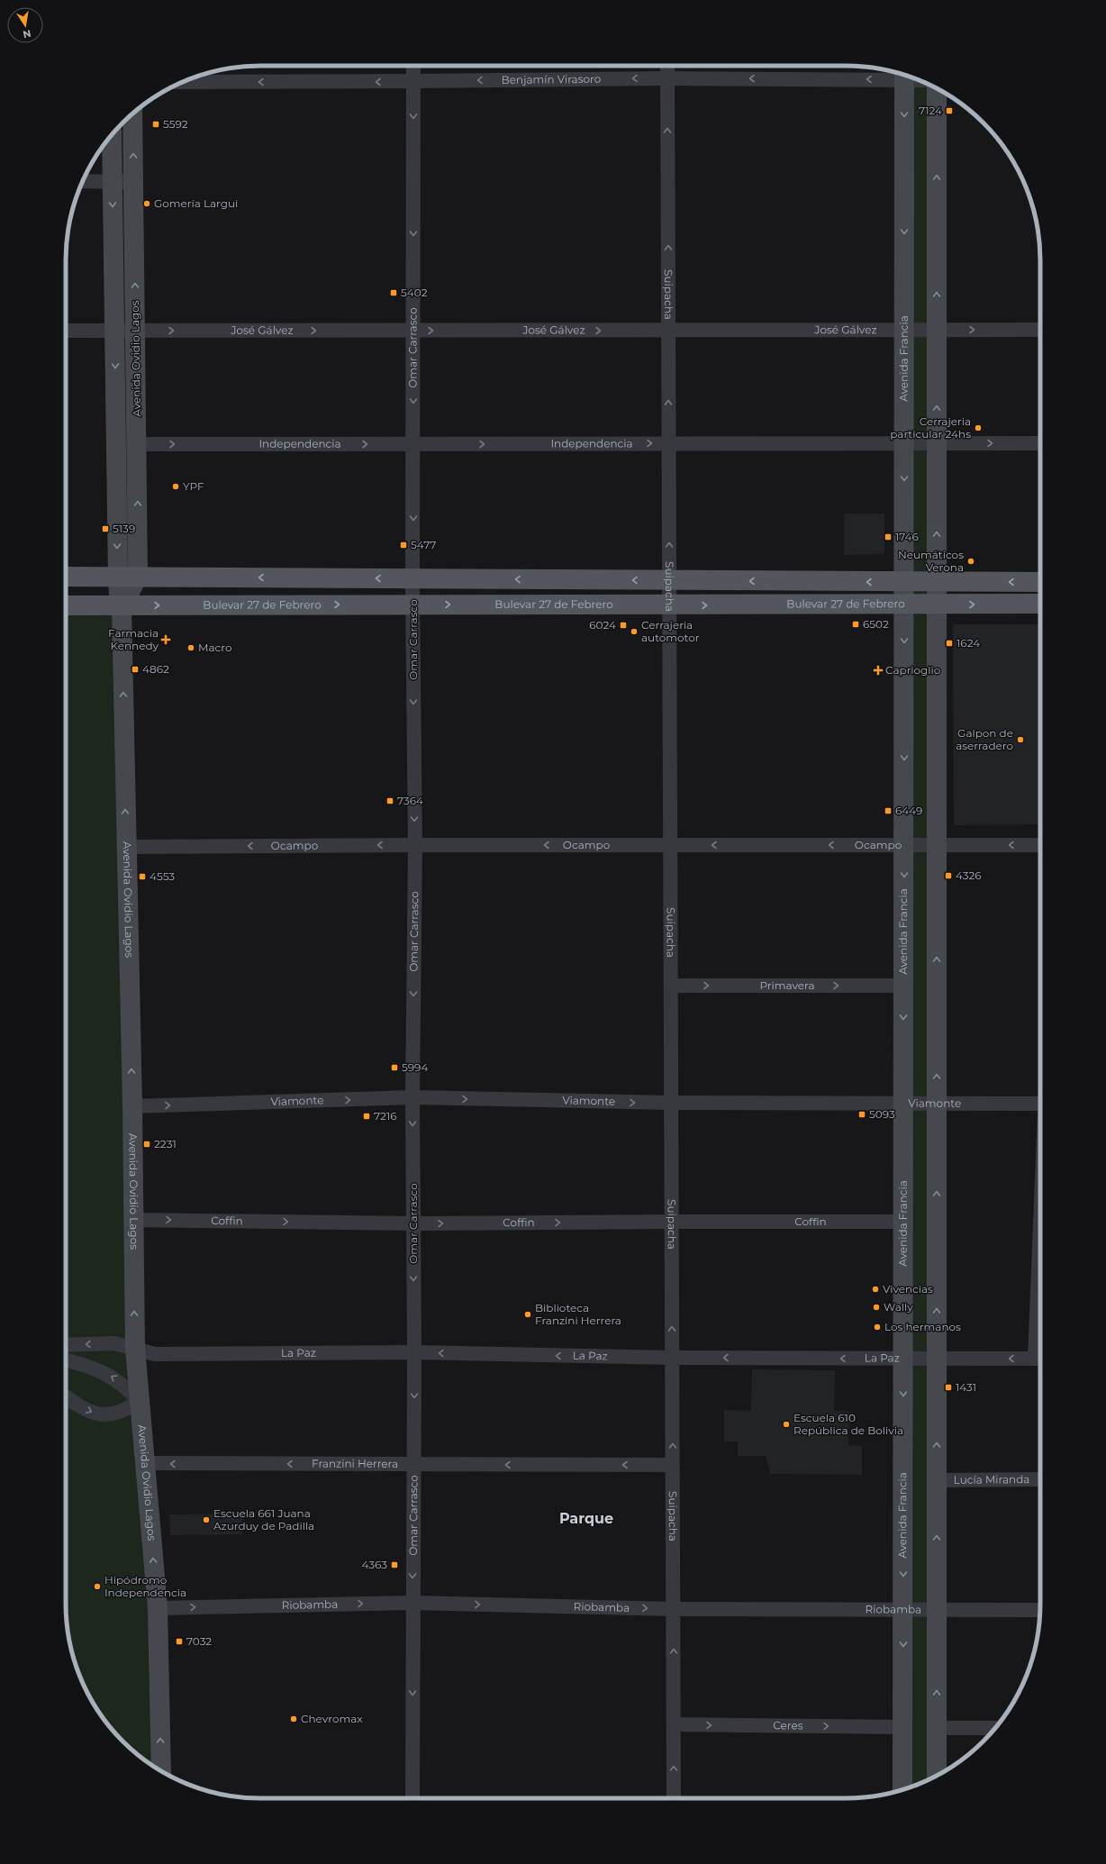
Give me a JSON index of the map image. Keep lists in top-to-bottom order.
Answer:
{
  "streets": {
    "main road": ["Avenida Ovidio Lagos", "Avenida Francia", "Bulevar 27 de Febrero"],
    "street": [
      "Benjamín Virasoro",
      "Suipacha",
      "José Gálvez",
      "Omar Carrasco",
      "Independencia",
      "Ocampo",
      "Primavera",
      "Viamonte",
      "Coffin",
      "La Paz",
      "Franzini Herrera",
      "Lucía Miranda",
      "Riobamba",
      "Ceres"
    ]
  },
  "crossings": [
    ["Benjamín Virasoro", "Suipacha"],
    ["Benjamín Virasoro", "Omar Carrasco"],
    ["Benjamín Virasoro", "Avenida Francia"],
    ["Suipacha", "José Gálvez"],
    ["Suipacha", "Independencia"],
    ["Suipacha", "Bulevar 27 de Febrero"],
    ["Suipacha", "Ocampo"],
    ["Suipacha", "Primavera"],
    ["Suipacha", "Viamonte"],
    ["Suipacha", "Coffin"],
    ["Suipacha", "La Paz"],
    ["Suipacha", "Franzini Herrera"],
    ["Suipacha", "Riobamba"],
    ["Suipacha", "Ceres"],
    ["José Gálvez", "Omar Carrasco"],
    ["José Gálvez", "Avenida Ovidio Lagos"],
    ["José Gálvez", "Avenida Francia"],
    ["Omar Carrasco", "Independencia"],
    ["Omar Carrasco", "Bulevar 27 de Febrero"],
    ["Omar Carrasco", "Ocampo"],
    ["Omar Carrasco", "Viamonte"],
    ["Omar Carrasco", "Coffin"],
    ["Omar Carrasco", "La Paz"],
    ["Omar Carrasco", "Franzini Herrera"],
    ["Omar Carrasco", "Riobamba"],
    ["Avenida Ovidio Lagos", "Independencia"],
    ["Avenida Ovidio Lagos", "Bulevar 27 de Febrero"],
    ["Avenida Ovidio Lagos", "Ocampo"],
    ["Avenida Ovidio Lagos", "Viamonte"],
    ["Avenida Ovidio Lagos", "Coffin"],
    ["Avenida Ovidio Lagos", "La Paz"],
    ["Avenida Ovidio Lagos", "Franzini Herrera"],
    ["Avenida Ovidio Lagos", "Riobamba"],
    ["Avenida Francia", "Independencia"],
    ["Avenida Francia", "Bulevar 27 de Febrero"],
    ["Avenida Francia", "Ocampo"],
    ["Avenida Francia", "Primavera"],
    ["Avenida Francia", "Viamonte"],
    ["Avenida Francia", "Coffin"],
    ["Avenida Francia", "La Paz"],
    ["Avenida Francia", "Riobamba"],
    ["Avenida Francia", "Ceres"]
  ],
  "one_way": [
    "Benjamín Virasoro",
    "Suipacha",
    "José Gálvez",
    "Omar Carrasco",
    "Independencia",
    "Ocampo",
    "Primavera",
    "Viamonte",
    "Coffin",
    "La Paz",
    "Franzini Herrera",
    "Riobamba",
    "Ceres"
  ],
  "districts": ["Parque"],
  "places": {
    "transit": [
      "7124",
      "5592",
      "5402",
      "5139",
      "1746",
      "5477",
      "6502",
      "6024",
      "1624",
      "4862",
      "7364",
      "6449",
      "4326",
      "4553",
      "5994",
      "5093",
      "7216",
      "2231",
      "1431",
      "4363",
      "7032"
    ],
    "other": [
      "Gomería Largui",
      "Cerrajeria particular 24hs",
      "YPF",
      "Neumáticos Verona",
      "Cerrajeria automotor",
      "Macro",
      "Galpon de aserradero",
      "Vivencias",
      "Wally",
      "Biblioteca Franzini Herrera",
      "Los hermanos",
      "Escuela 610 República de Bolivia",
      "Escuela 661 Juana Azurduy de Padilla",
      "Hipódromo Independencia",
      "Chevromax"
    ],
    "health": ["Farmacia Kennedy", "Caprioglio"]
  },
  "north": "bottom"
}
